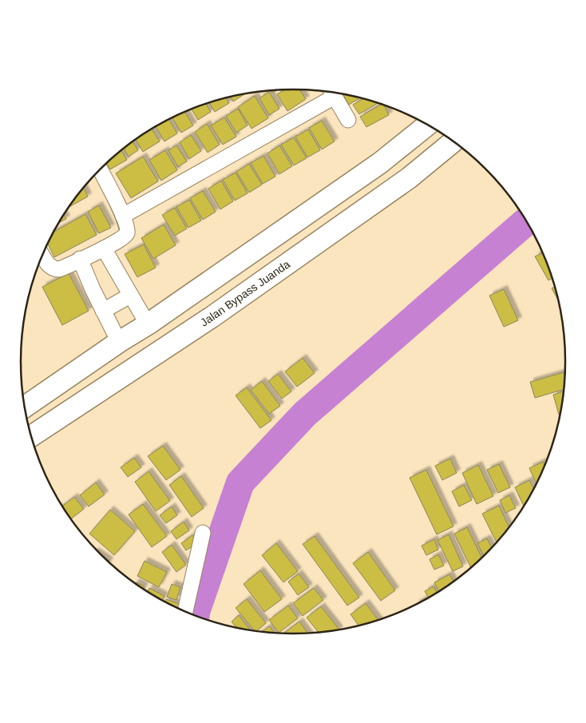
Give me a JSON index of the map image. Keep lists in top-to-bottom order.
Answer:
{
  "streets": {
    "main road": ["Jalan Bypass Juanda"]
  }
}
